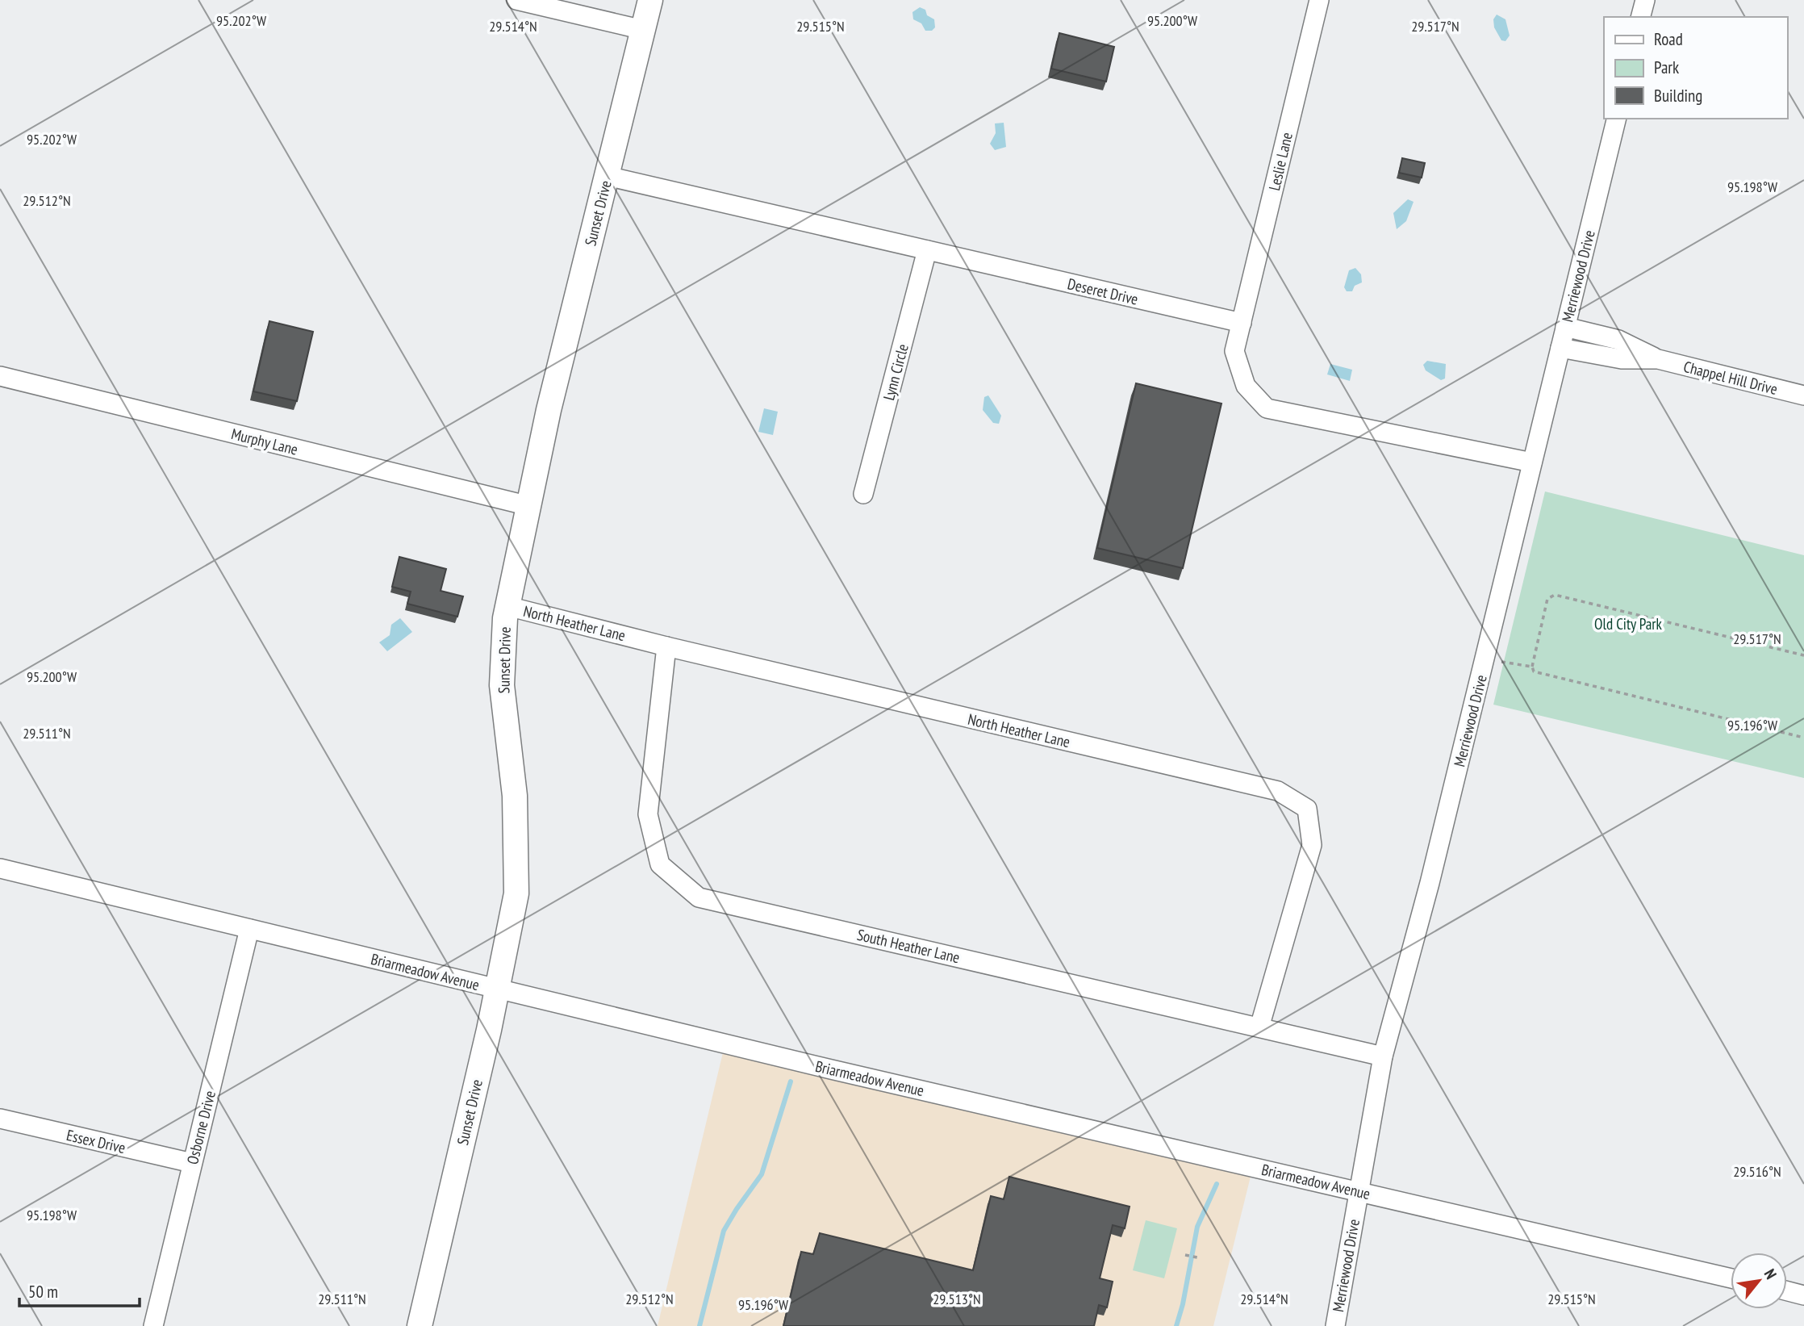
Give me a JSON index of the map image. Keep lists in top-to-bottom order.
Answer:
{
  "streets": {
    "street": [
      "Leslie Lane",
      "Sunset Drive",
      "Merriewood Drive",
      "Deseret Drive",
      "Lynn Circle",
      "Chappel Hill Drive",
      "Murphy Lane",
      "North Heather Lane",
      "South Heather Lane",
      "Briarmeadow Avenue",
      "Osborne Drive",
      "Essex Drive"
    ]
  },
  "crossings": [
    ["Leslie Lane", "Deseret Drive"],
    ["Sunset Drive", "Deseret Drive"],
    ["Sunset Drive", "Murphy Lane"],
    ["Sunset Drive", "North Heather Lane"],
    ["Sunset Drive", "Briarmeadow Avenue"],
    ["Merriewood Drive", "Chappel Hill Drive"],
    ["Merriewood Drive", "South Heather Lane"],
    ["Merriewood Drive", "Briarmeadow Avenue"],
    ["Deseret Drive", "Lynn Circle"],
    ["North Heather Lane", "South Heather Lane"],
    ["Briarmeadow Avenue", "Osborne Drive"],
    ["Osborne Drive", "Essex Drive"]
  ],
  "parks": ["Old City Park"],
  "legend": ["Road", "Park", "Building"],
  "scale_bar": "50 m",
  "north": "top right",
  "coordinates": [
    "95.202°W",
    "95.200°W",
    "29.514°N",
    "29.515°N",
    "29.517°N",
    "95.198°W",
    "29.512°N",
    "95.196°W",
    "29.511°N",
    "29.516°N",
    "29.513°N"
  ]
}
